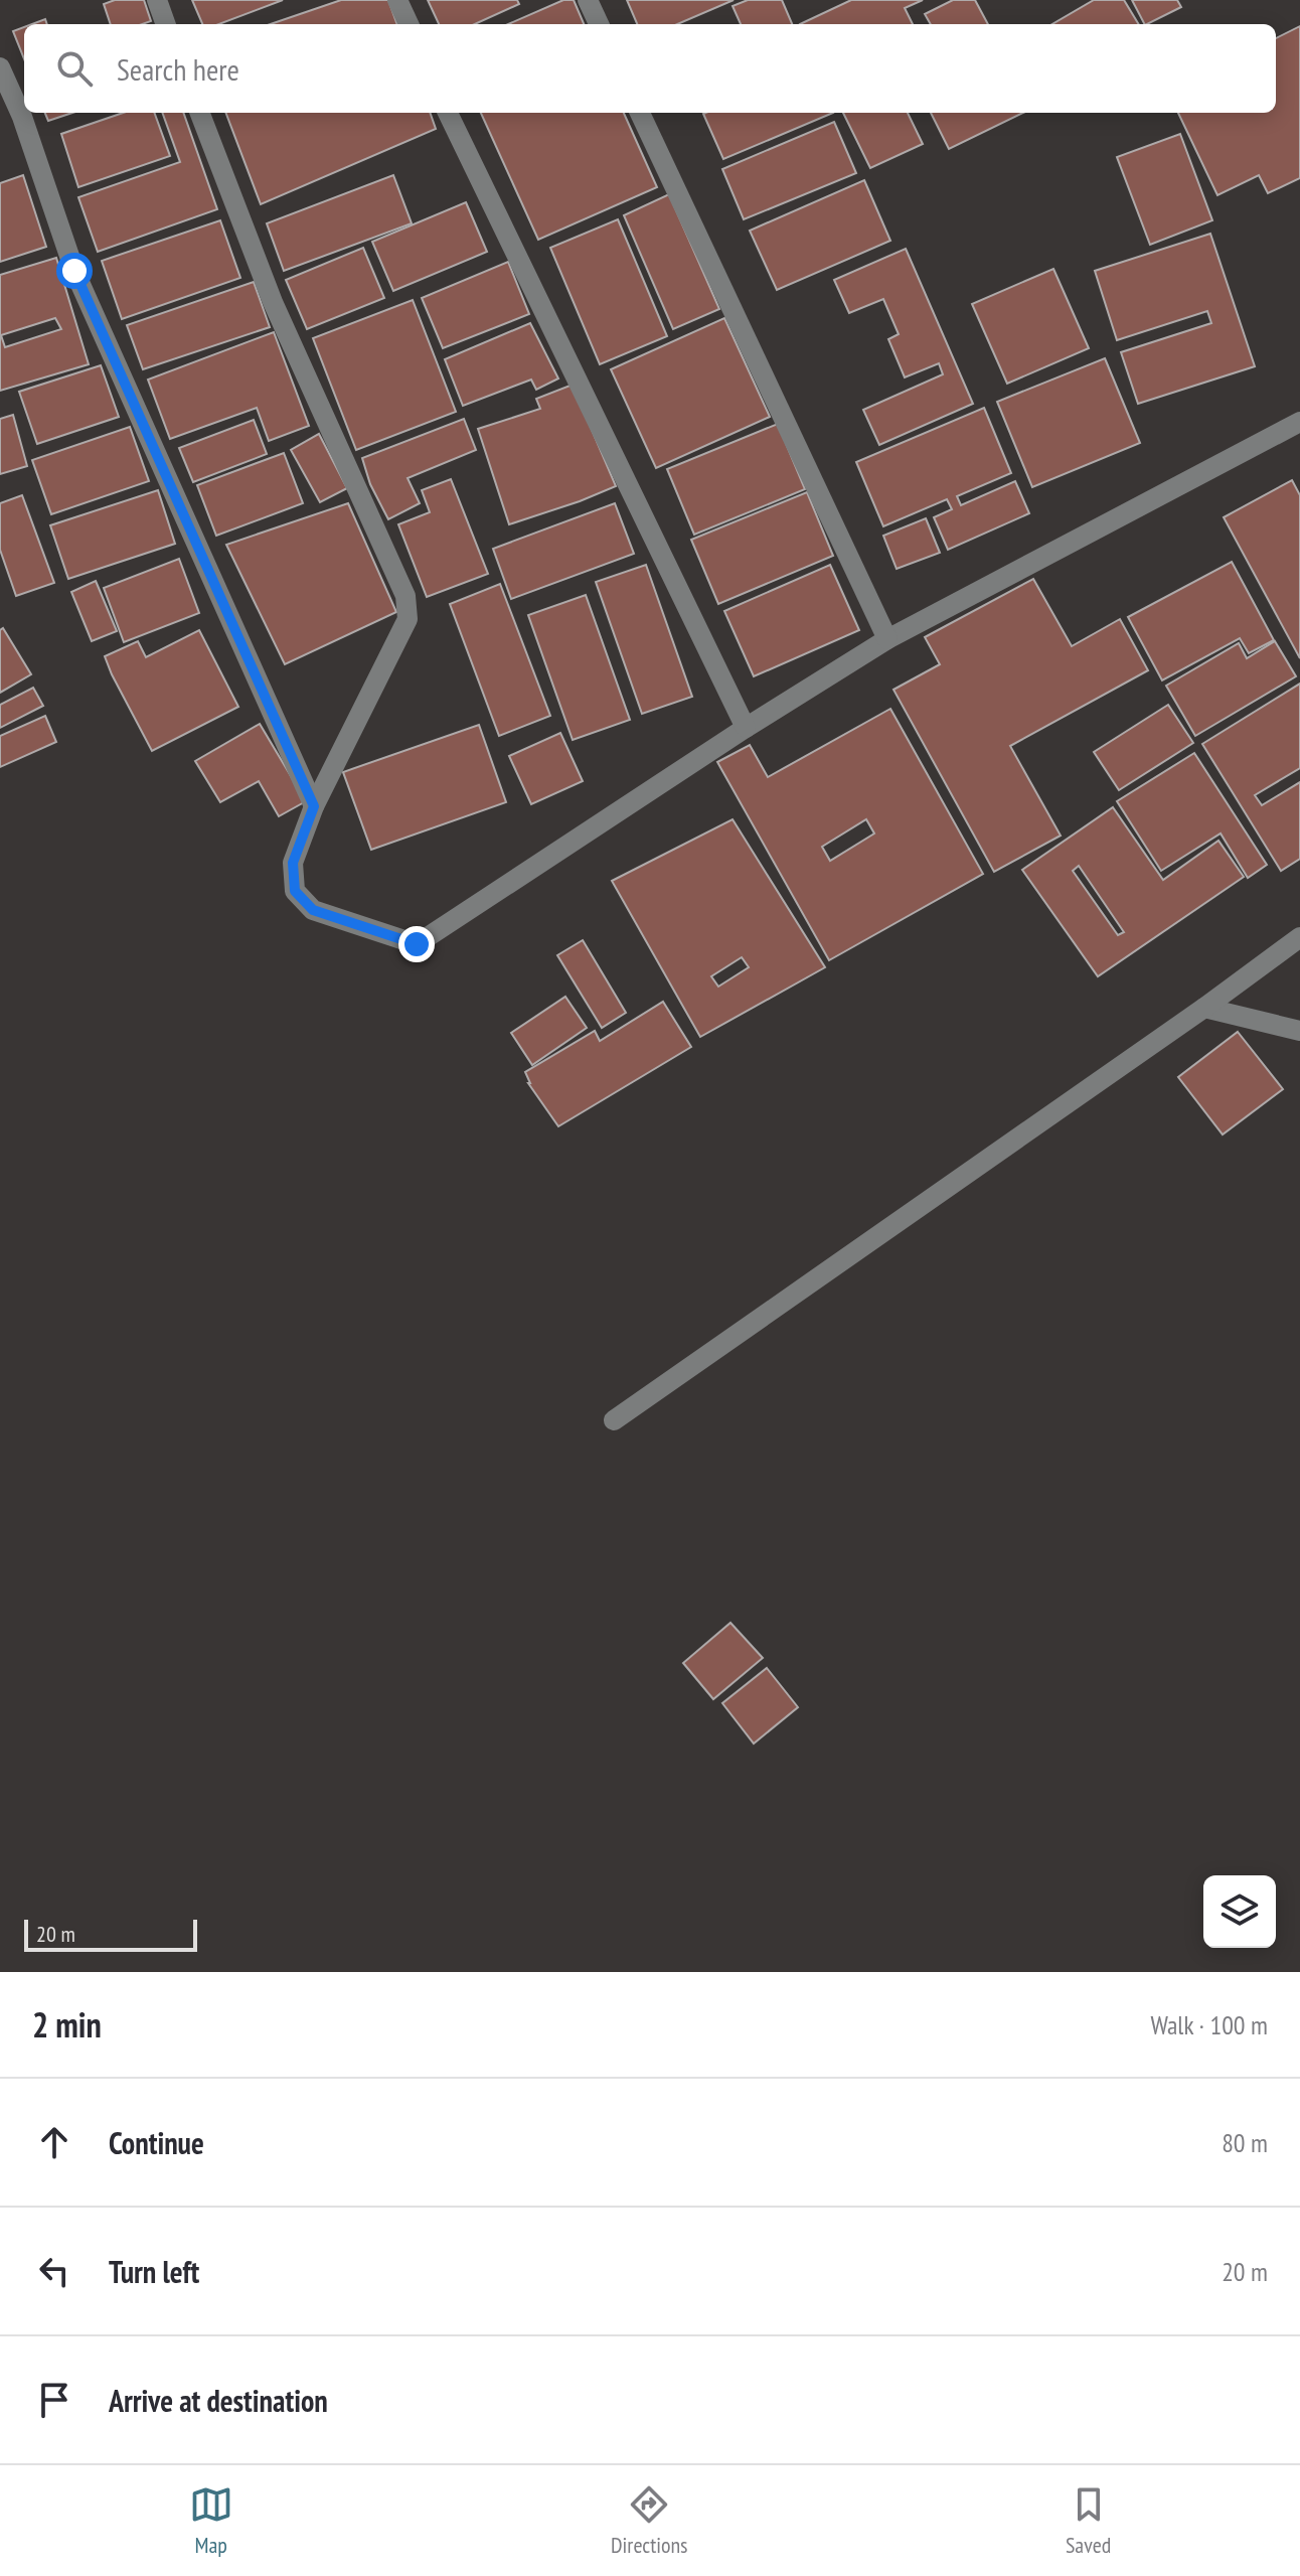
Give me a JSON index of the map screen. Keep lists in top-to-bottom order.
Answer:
{
  "scale_bar": "20 m",
  "page": {
    "search": "Search here",
    "scale": "20 m",
    "heading": ["2 min", "Walk · 100 m"],
    "list": [
      ["Continue", "80 m"],
      ["Turn left", "20 m"],
      "Arrive at destination"
    ],
    "nav": ["Map", "Directions", "Saved"]
  }
}
